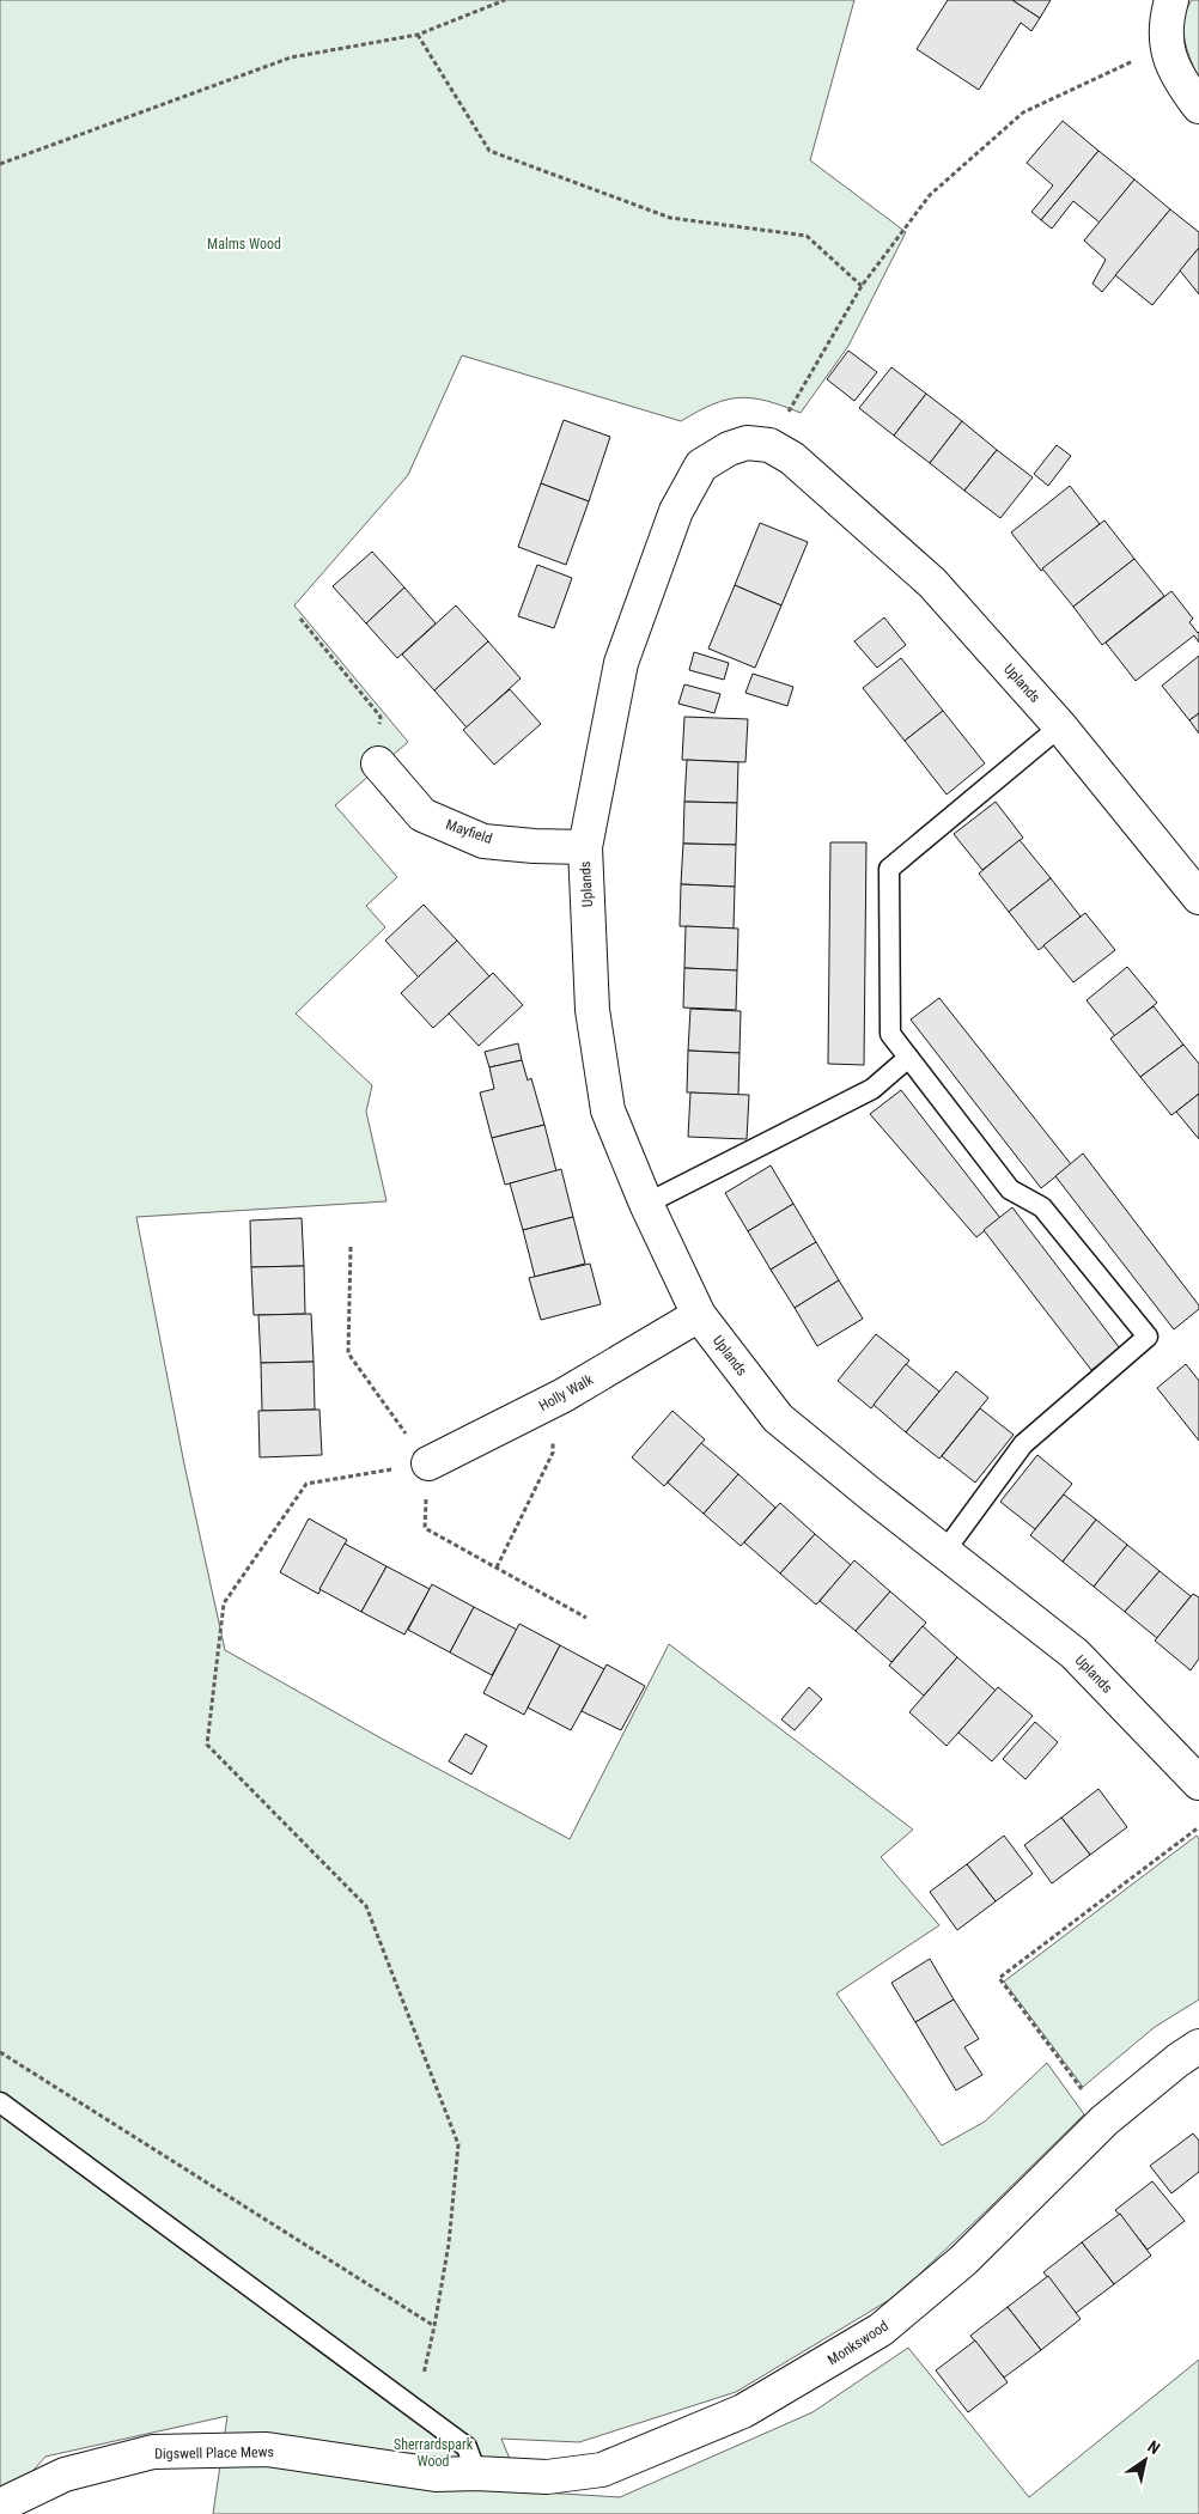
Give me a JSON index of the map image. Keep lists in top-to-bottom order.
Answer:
{
  "streets": {
    "street": [
      "Uplands",
      "Mayfield",
      "Holly Walk",
      "Monkswood",
      "Digswell Place Mews"
    ]
  },
  "crossings": [
    ["Uplands", "Mayfield"],
    ["Uplands", "Holly Walk"],
    ["Monkswood", "Digswell Place Mews"]
  ],
  "parks": ["Malms Wood", "Sherrardspark Wood"],
  "north": "top right"
}
